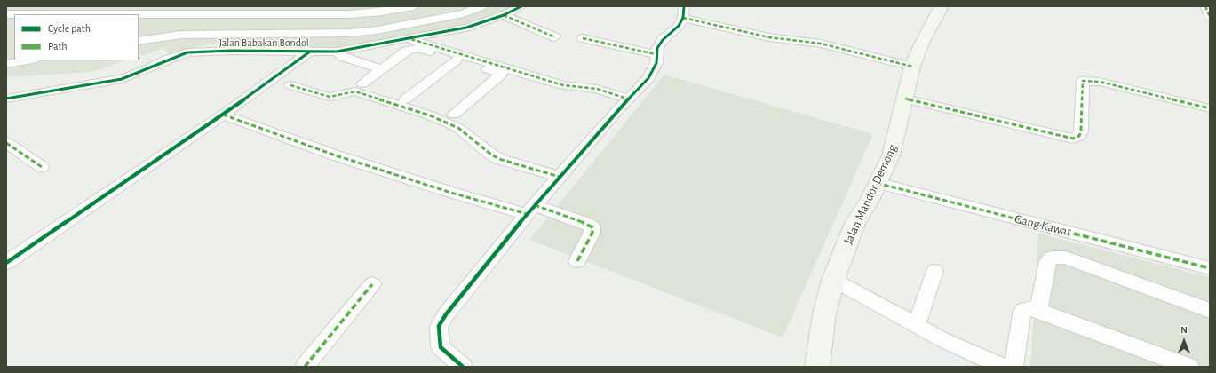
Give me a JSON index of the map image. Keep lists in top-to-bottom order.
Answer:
{
  "streets": {
    "main road": ["Jalan Mandor Demong"],
    "street": ["Jalan Babakan Bondol", "Gang Kawat"]
  },
  "crossings": [
    ["Jalan Mandor Demong", "Gang Kawat"]
  ],
  "legend": ["Cycle path", "Path"],
  "north": "top"
}
